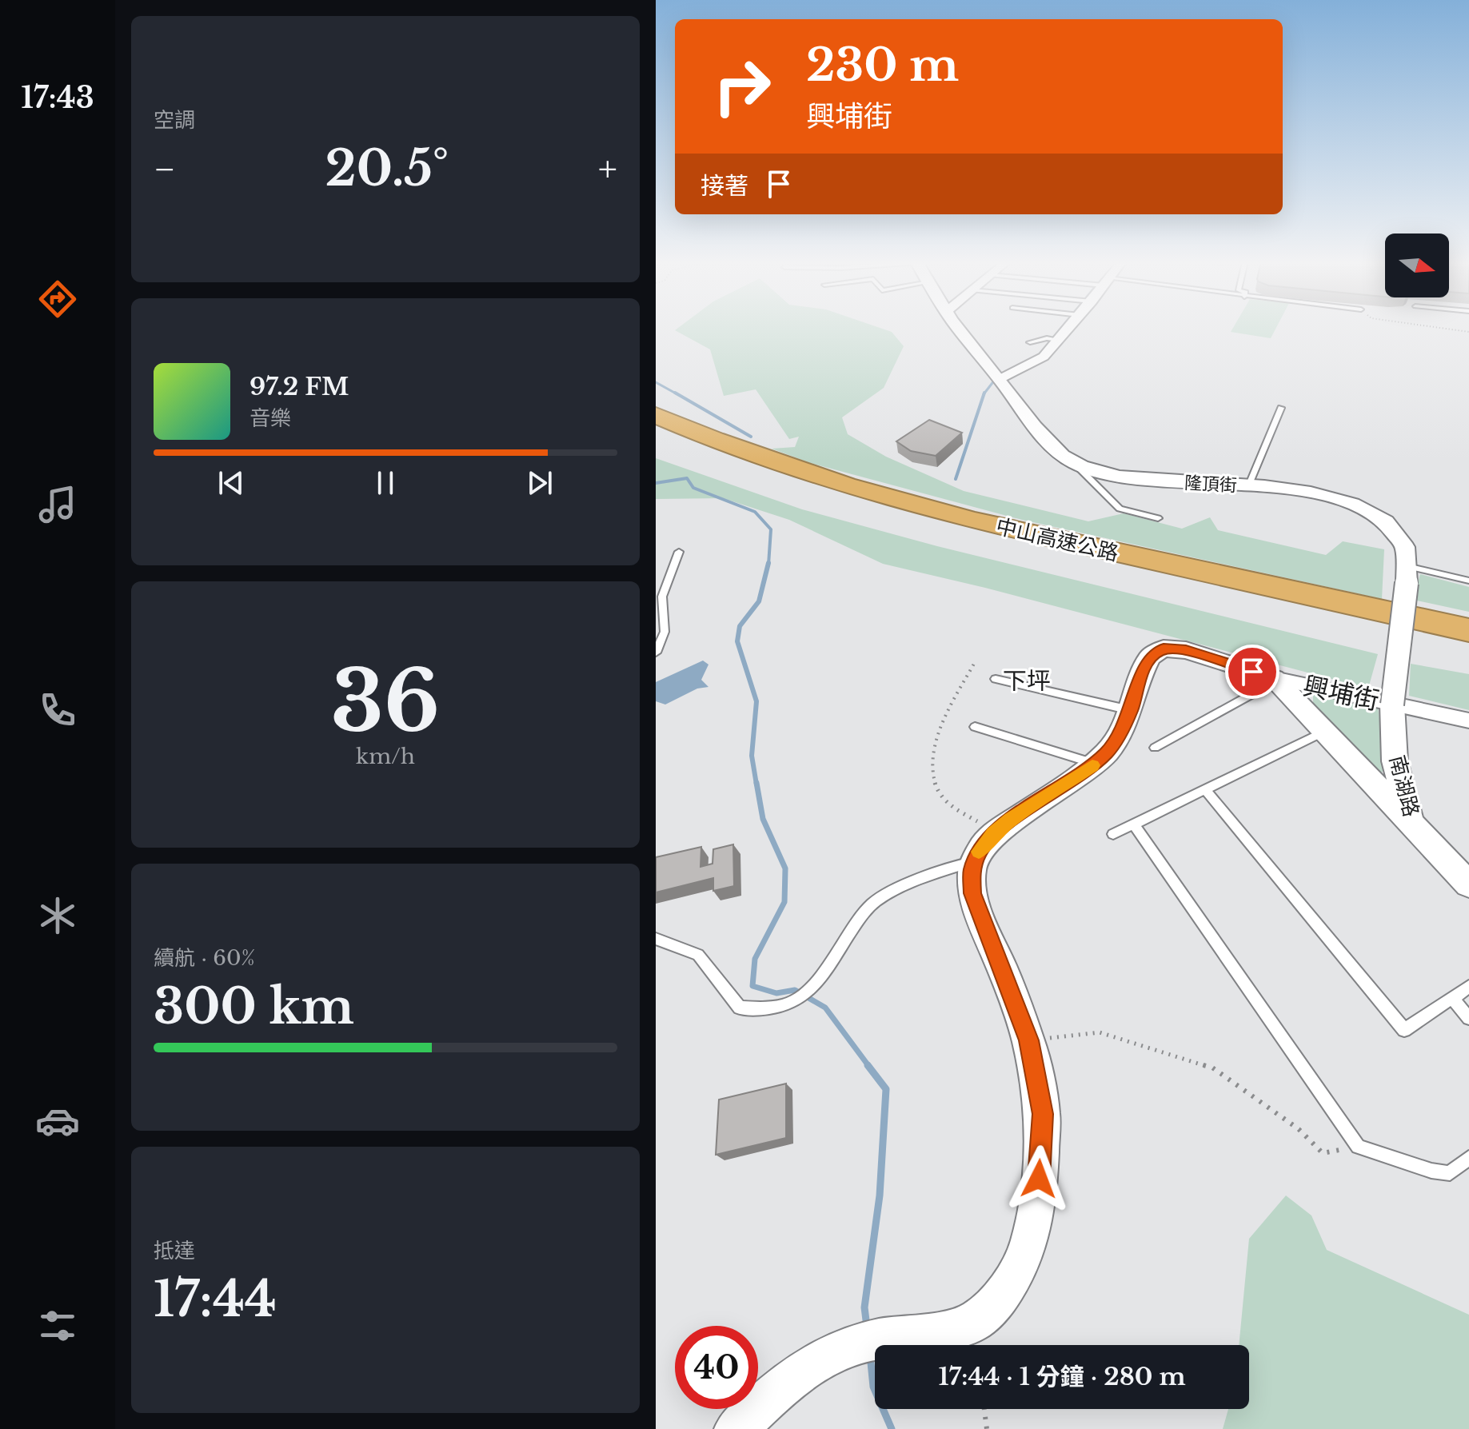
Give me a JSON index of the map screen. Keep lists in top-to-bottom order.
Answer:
{
  "streets": {
    "highway": ["中山高速公路"],
    "street": ["隆頂街", "興埔街", "南湖路"]
  },
  "crossings": [
    ["隆頂街", "南湖路"],
    ["興埔街", "南湖路"]
  ],
  "districts": ["下坪"],
  "north": "right",
  "page": {
    "tabs": "17:43",
    "tile": [
      "空調",
      ["36", "km/h"],
      ["續航 · 60%", "300 km"],
      ["抵達", "17:44"]
    ],
    "turn": ["230 m", "興埔街"],
    "heat": ["−", "20.5°", "+"],
    "then": "接著",
    "song": ["97.2 FM", "音樂"],
    "limit": "40",
    "trip": "17:44 · 1 分鐘 · 280 m"
  }
}
